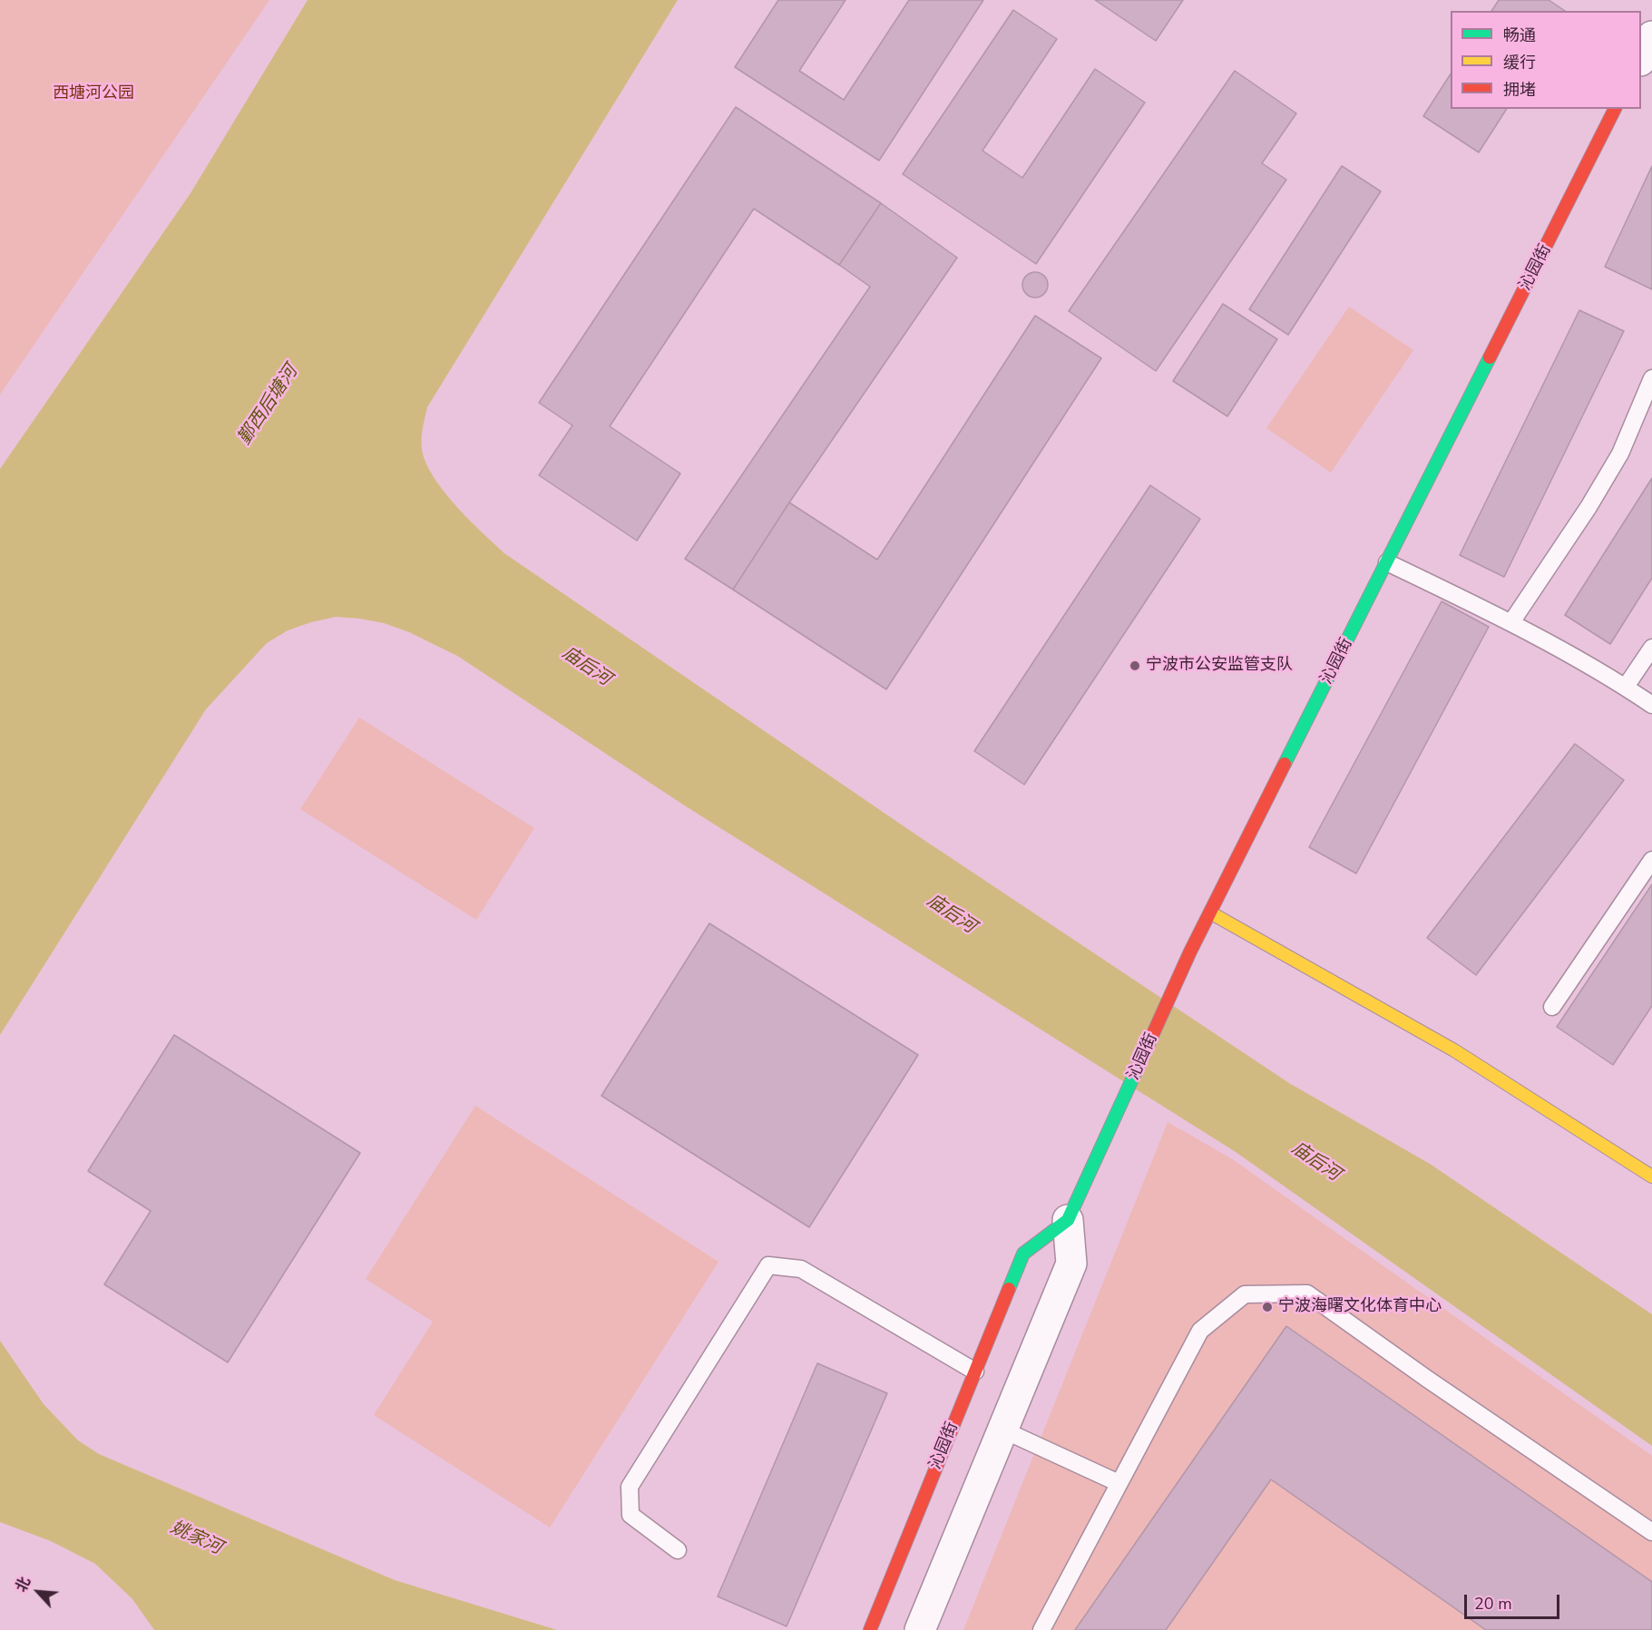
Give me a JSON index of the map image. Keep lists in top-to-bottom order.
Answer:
{
  "streets": {
    "street": ["沁园街"]
  },
  "water": ["鄞西后塘河", "庙后河", "姚家河"],
  "parks": ["西塘河公园"],
  "places": ["宁波市公安监管支队", "宁波海曙文化体育中心"],
  "legend": ["畅通", "缓行", "拥堵"],
  "scale_bar": "20 m",
  "north": "top left"
}
